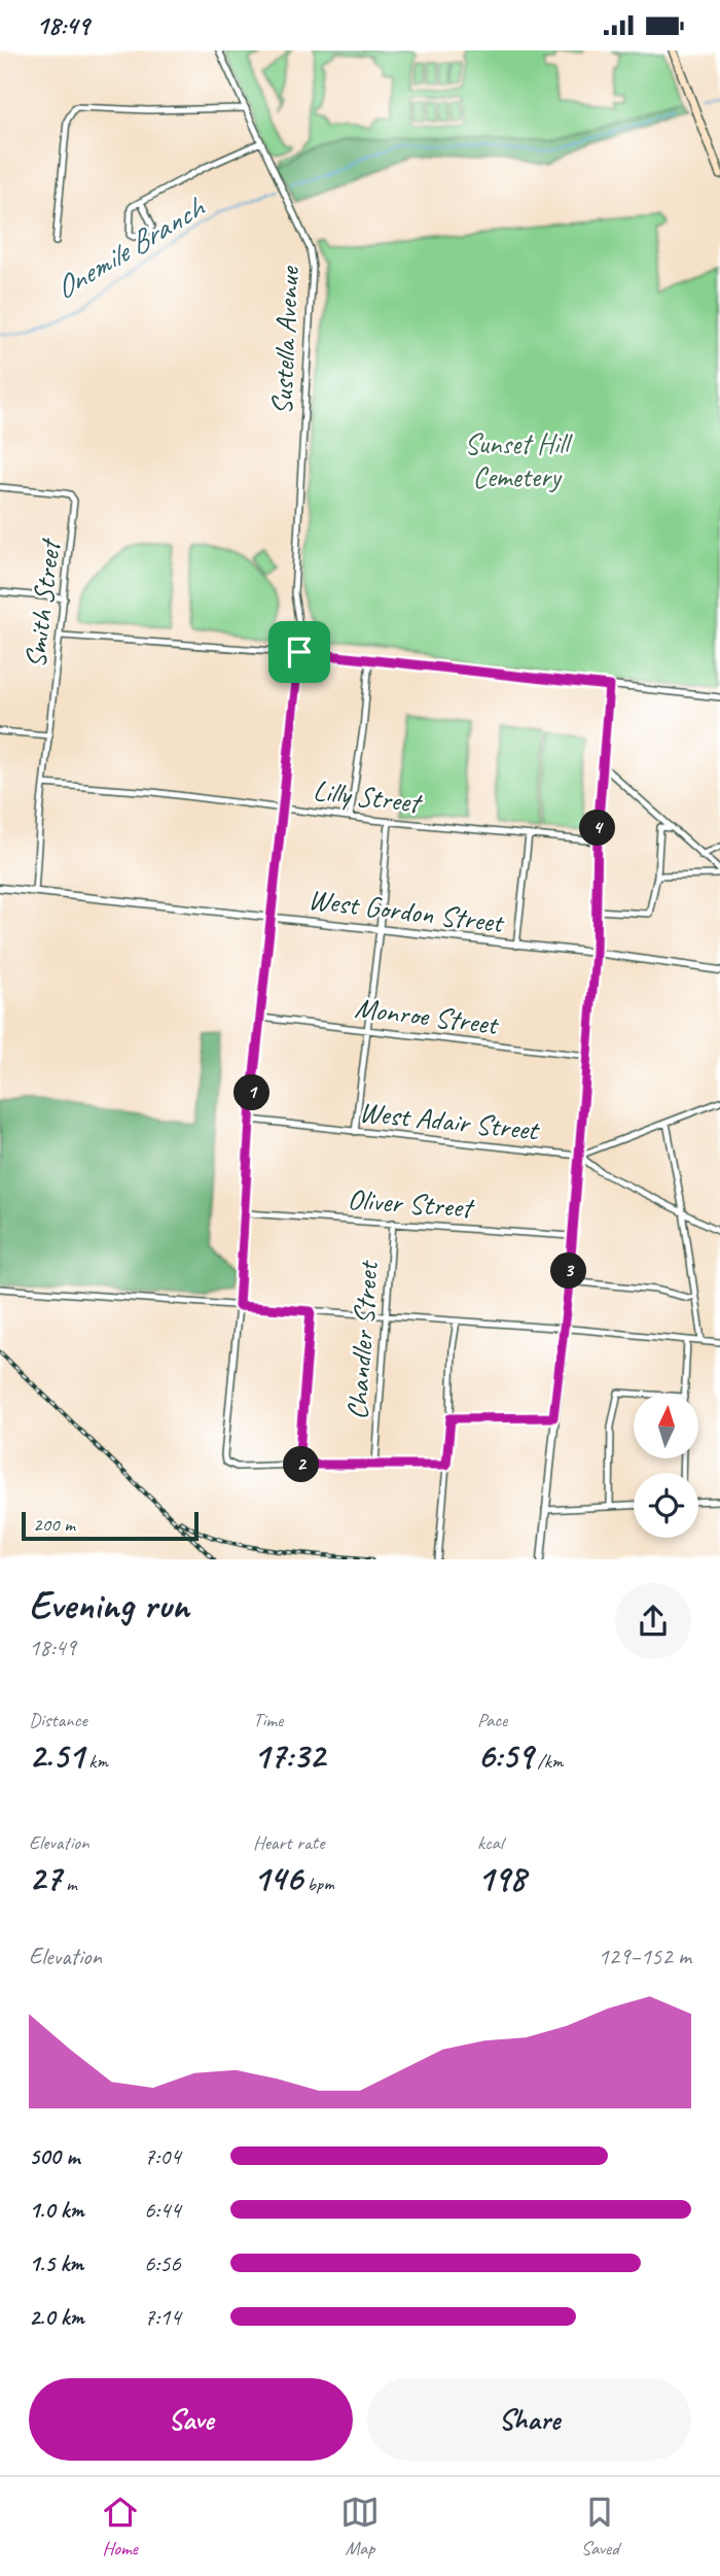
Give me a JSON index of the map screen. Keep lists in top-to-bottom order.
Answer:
{
  "streets": {
    "street": [
      "Sustella Avenue",
      "Smith Street",
      "Lilly Street",
      "West Gordon Street",
      "Monroe Street",
      "West Adair Street",
      "Oliver Street",
      "Chandler Street"
    ]
  },
  "crossings": [
    ["Sustella Avenue", "Lilly Street"],
    ["Sustella Avenue", "West Gordon Street"],
    ["Sustella Avenue", "Monroe Street"],
    ["Sustella Avenue", "West Adair Street"],
    ["Sustella Avenue", "Oliver Street"],
    ["Smith Street", "Lilly Street"],
    ["Smith Street", "West Gordon Street"],
    ["Oliver Street", "Chandler Street"]
  ],
  "water": ["Onemile Branch"],
  "parks": ["Sunset Hill Cemetery"],
  "scale_bar": "200 m",
  "north": "top",
  "page": {
    "status": "18:49",
    "pins": [
      "4",
      "1",
      "3",
      "2"
    ],
    "scale": "200 m",
    "heading": ["Evening run", "18:49"],
    "stats": [
      ["Distance", "2.51 km"],
      ["Time", "17:32"],
      ["Pace", "6:59 /km"],
      ["Elevation", "27 m"],
      ["Heart rate", "146 bpm"],
      ["kcal", "198"]
    ],
    "chart": ["Elevation", "129–152 m"],
    "list": [
      {
        "name": "500 m",
        "note": "7:04"
      },
      {
        "name": "1.0 km",
        "note": "6:44"
      },
      {
        "name": "1.5 km",
        "note": "6:56"
      },
      {
        "name": "2.0 km",
        "note": "7:14"
      }
    ],
    "buttons": ["Save", "Share"],
    "tabs": ["Home", "Map", "Saved"]
  }
}
